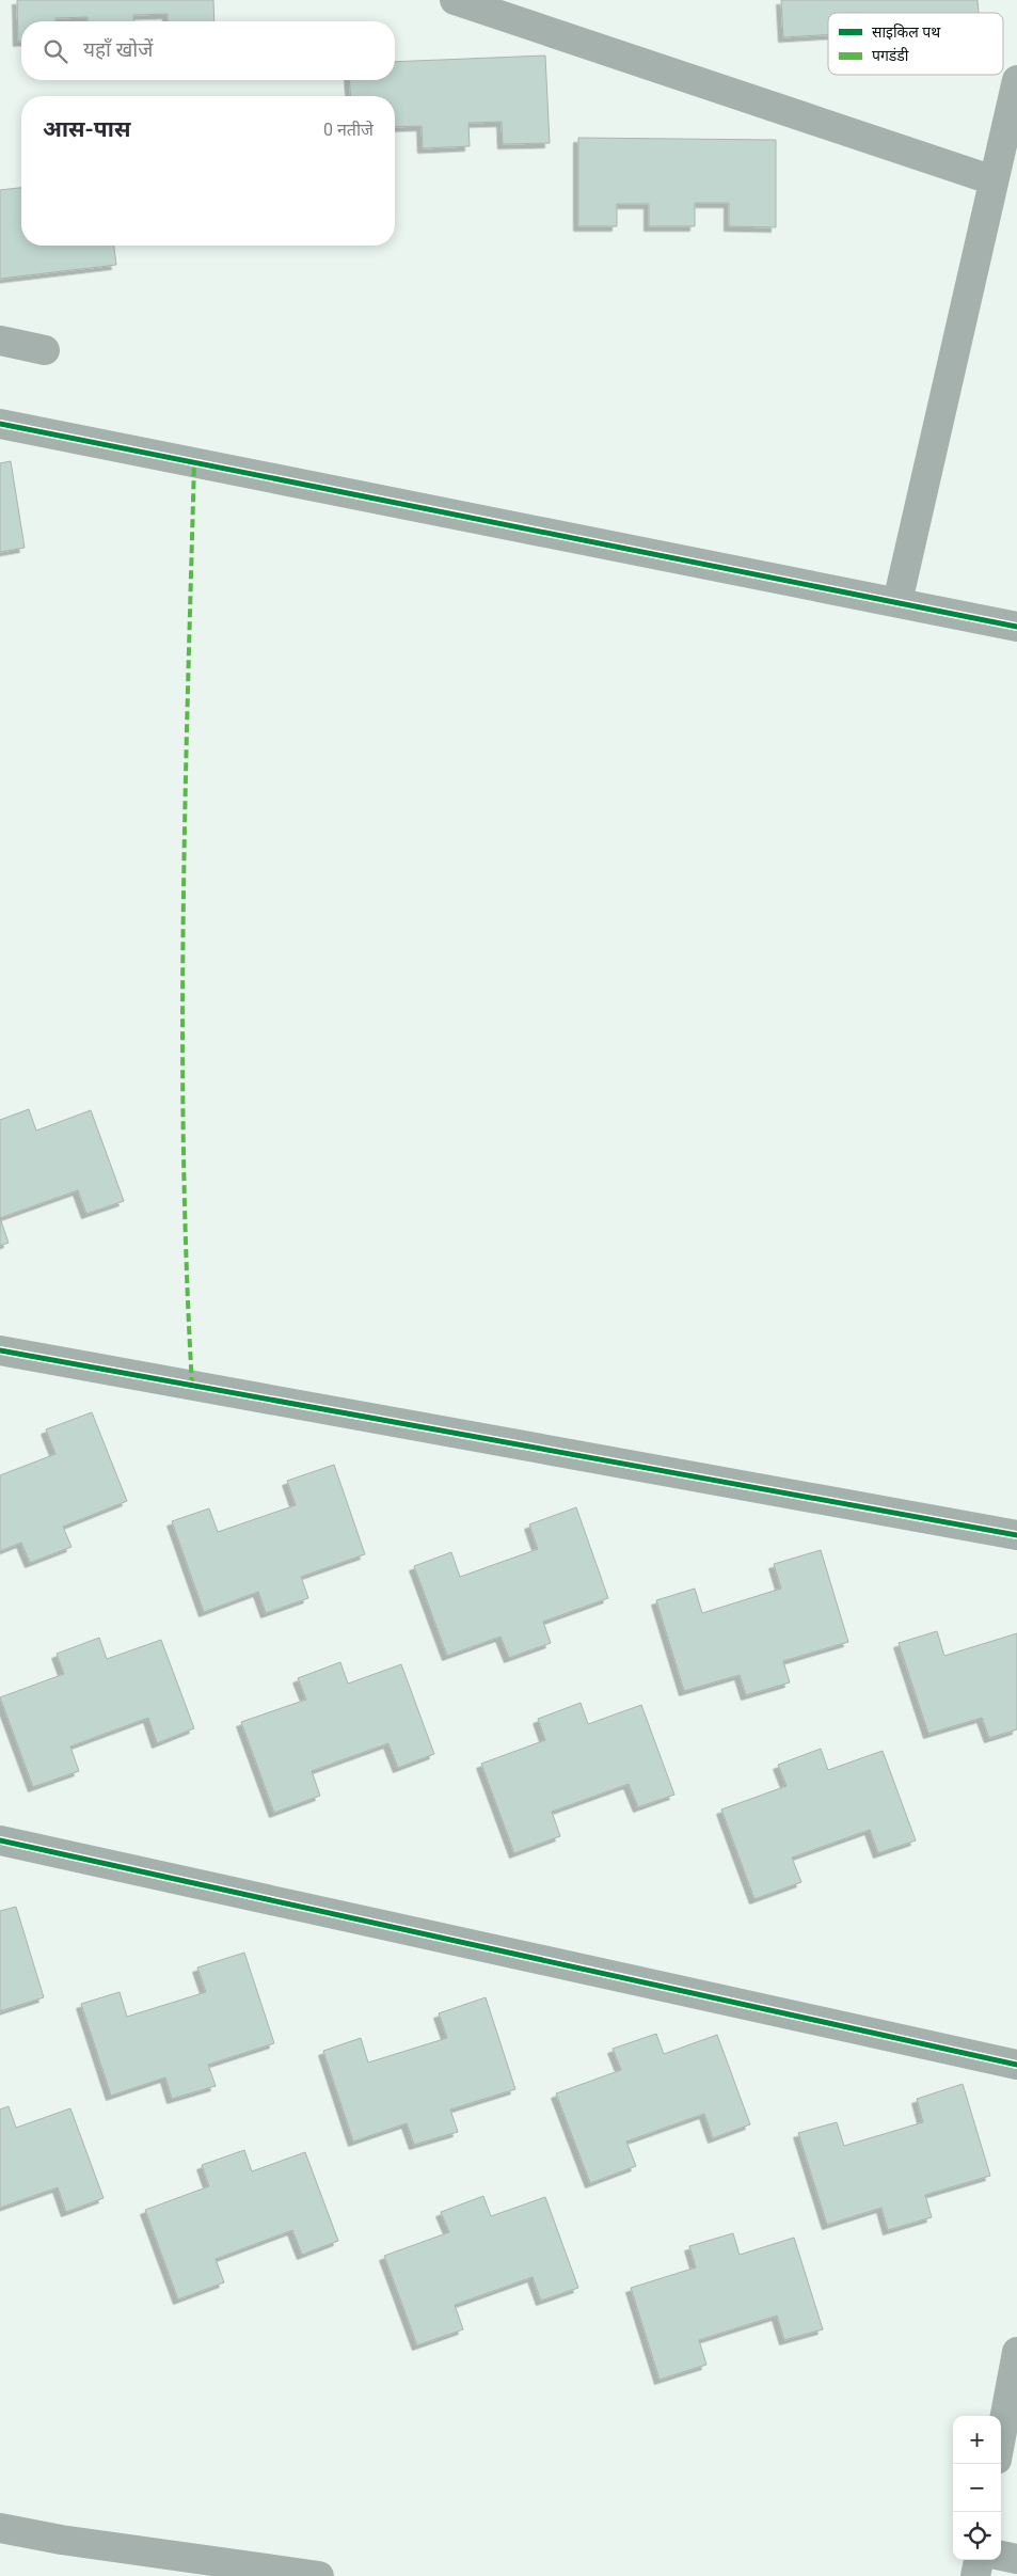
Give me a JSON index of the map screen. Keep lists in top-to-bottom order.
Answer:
{
  "legend": ["साइकिल पथ", "पगडंडी"],
  "page": {
    "search": "यहाँ खोजें",
    "heading": ["आस-पास", "0 नतीजे"],
    "map_buttons": ["+", "−"]
  }
}
